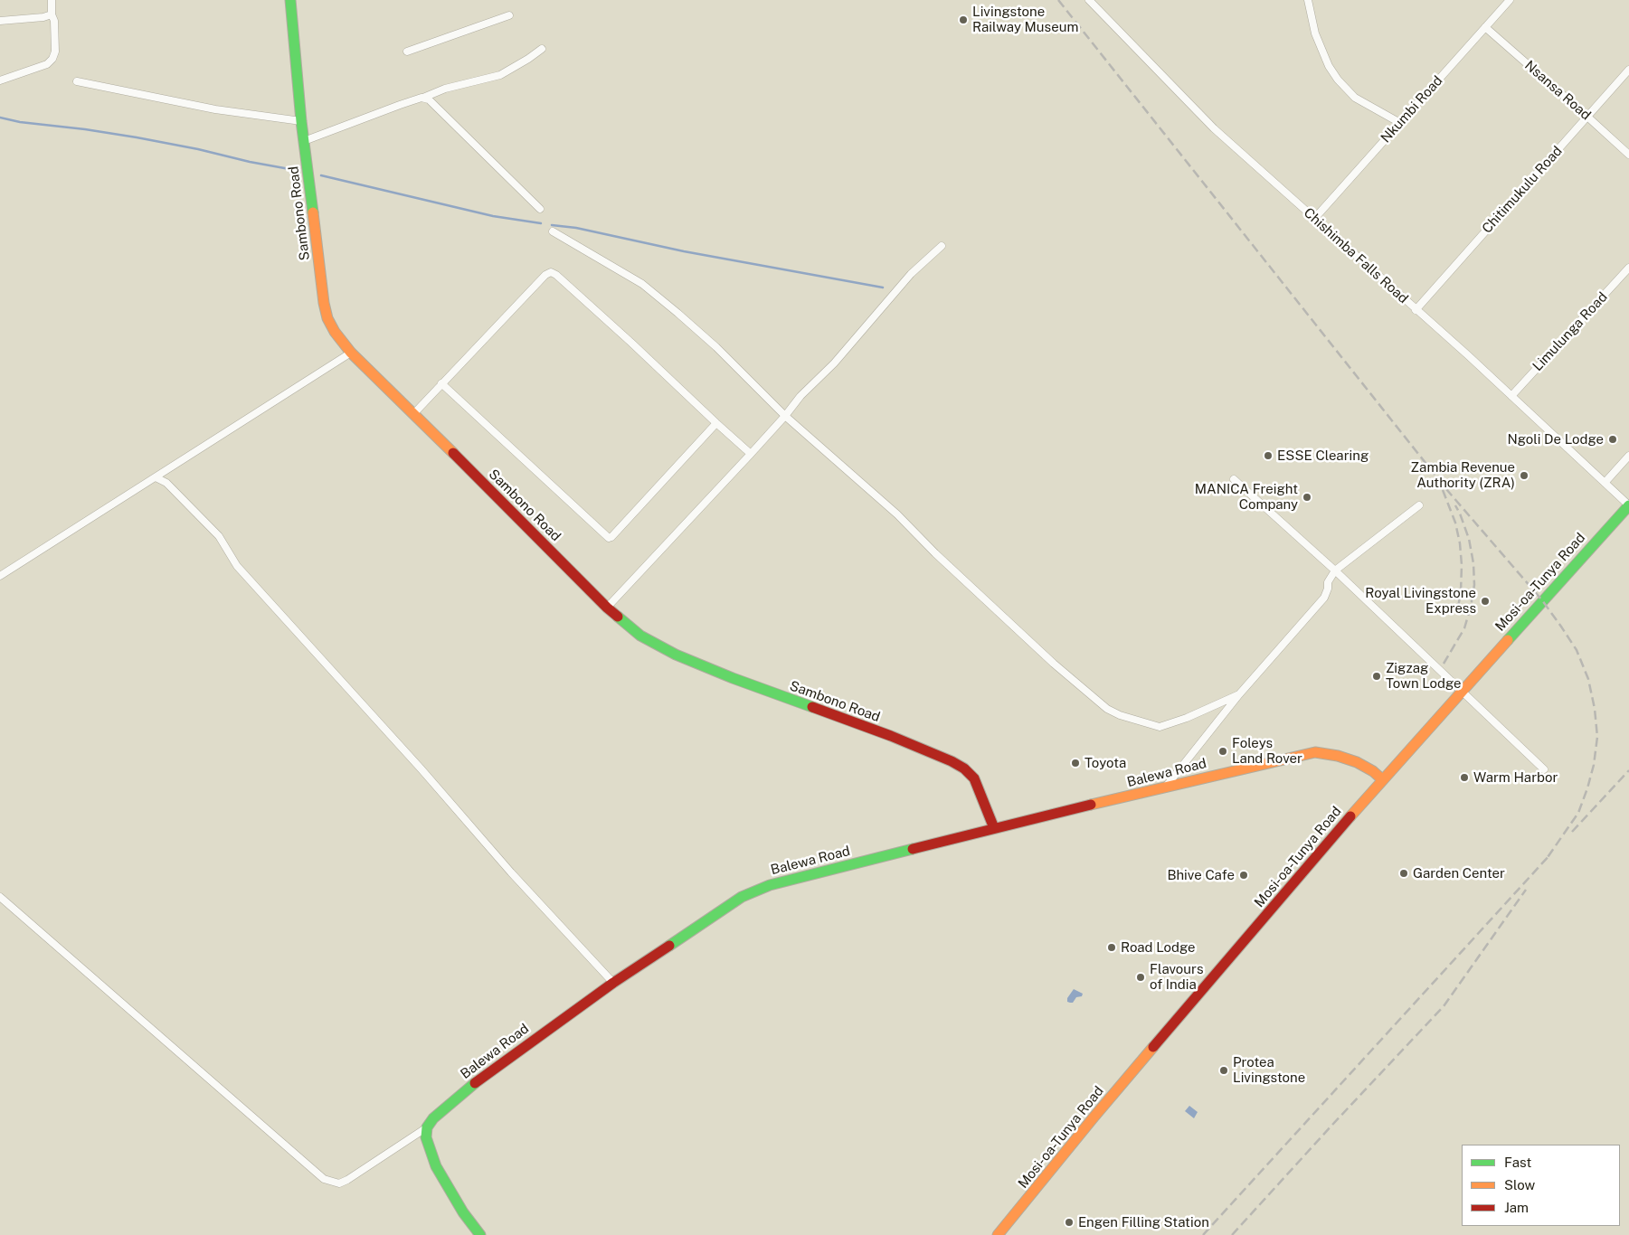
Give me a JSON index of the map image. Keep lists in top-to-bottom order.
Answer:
{
  "streets": {
    "main road": ["Sambono Road", "Mosi-oa-Tunya Road", "Balewa Road"],
    "street": [
      "Nsansa Road",
      "Nkumbi Road",
      "Chitimukulu Road",
      "Chishimba Falls Road",
      "Limulunga Road"
    ]
  },
  "crossings": [
    ["Nsansa Road", "Nkumbi Road"],
    ["Nsansa Road", "Chitimukulu Road"],
    ["Nkumbi Road", "Chishimba Falls Road"],
    ["Chitimukulu Road", "Chishimba Falls Road"],
    ["Sambono Road", "Balewa Road"],
    ["Chishimba Falls Road", "Limulunga Road"],
    ["Chishimba Falls Road", "Mosi-oa-Tunya Road"],
    ["Mosi-oa-Tunya Road", "Balewa Road"]
  ],
  "places": [
    "Livingstone Railway Museum",
    "Ngoli De Lodge",
    "ESSE Clearing",
    "Zambia Revenue Authority (ZRA)",
    "MANICA Freight Company",
    "Royal Livingstone Express",
    "Zigzag Town Lodge",
    "Foleys Land Rover",
    "Toyota",
    "Warm Harbor",
    "Garden Center",
    "Bhive Cafe",
    "Road Lodge",
    "Flavours of India",
    "Protea Livingstone",
    "Engen Filling Station"
  ],
  "legend": ["Fast", "Slow", "Jam"]
}
